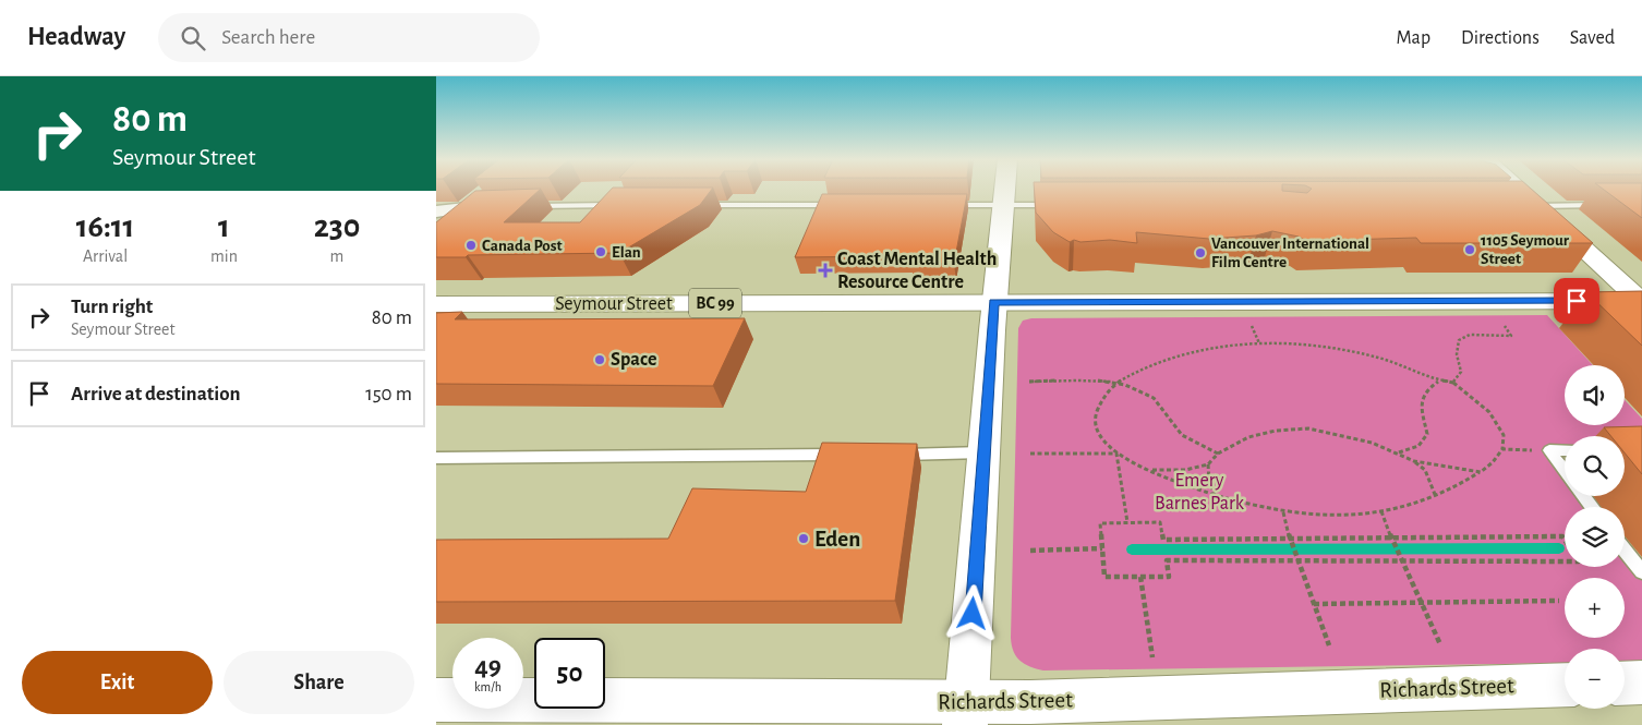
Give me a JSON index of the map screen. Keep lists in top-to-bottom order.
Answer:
{
  "streets": {
    "main road": ["BC 99", "Seymour Street", "Richards Street"]
  },
  "parks": ["Emery Barnes Park"],
  "places": {
    "other": [
      "Canada Post",
      "1105 Seymour Street",
      "Elan",
      "Vancouver International Film Centre",
      "Space",
      "Eden"
    ],
    "health": ["Coast Mental Health Resource Centre"]
  },
  "page": {
    "header": "Headway",
    "search": "Search here",
    "nav": ["Map", "Directions", "Saved"],
    "turn": ["80 m", "Seymour Street"],
    "eta": [
      "16:11",
      "Arrival",
      "1",
      "min",
      "230",
      "m"
    ],
    "list": [
      {
        "name": "Turn right",
        "note": "Seymour Street",
        "value": "80 m"
      },
      {
        "name": "Arrive at destination",
        "value": "150 m"
      }
    ],
    "map_buttons": ["+", "−"],
    "speed": "49 km/h",
    "limit": "50",
    "buttons": ["Exit", "Share"]
  }
}
